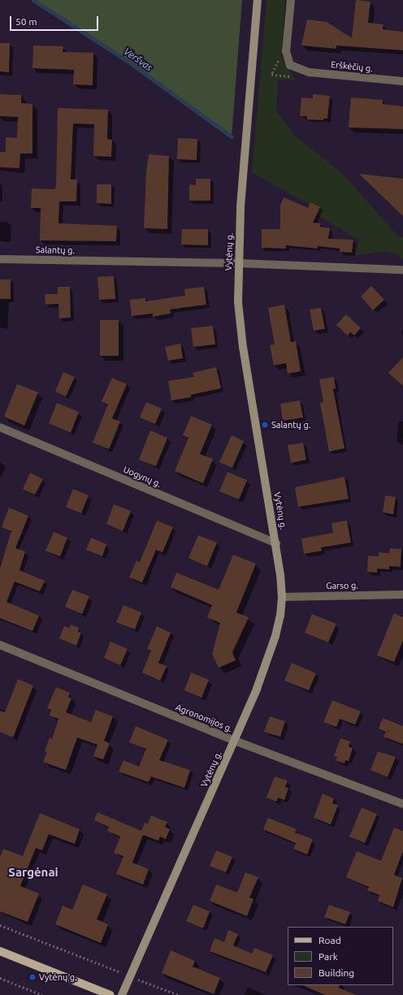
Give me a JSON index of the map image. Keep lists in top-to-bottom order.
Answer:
{
  "streets": {
    "main road": ["Vytėnų g."],
    "street": [
      "Erškėčių g.",
      "Salantų g.",
      "Uogynų g.",
      "Garso g.",
      "Agronomijos g."
    ]
  },
  "crossings": [
    ["Salantų g.", "Vytėnų g."],
    ["Vytėnų g.", "Uogynų g."],
    ["Vytėnų g.", "Garso g."],
    ["Vytėnų g.", "Agronomijos g."]
  ],
  "districts": ["Sargėnai"],
  "water": ["Veršvas"],
  "places": ["Salantų g.", "Vytėnų g."],
  "legend": ["Road", "Park", "Building"],
  "scale_bar": "50 m"
}
